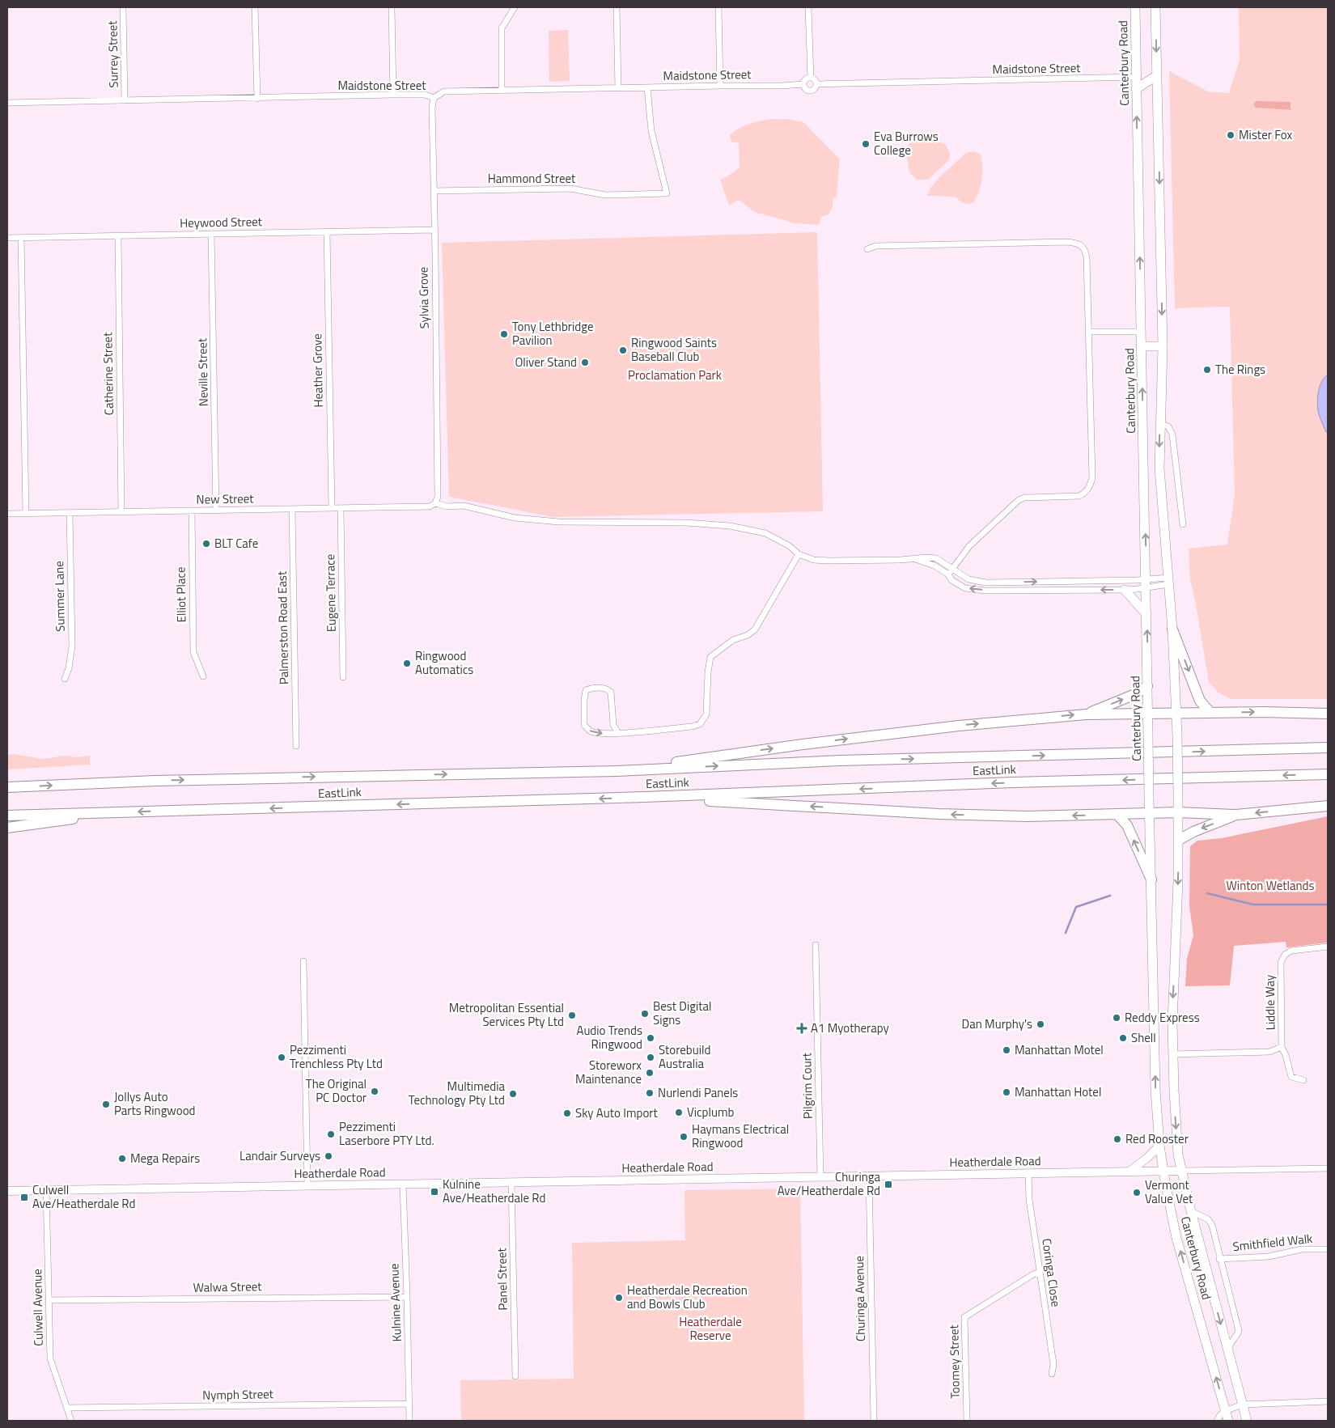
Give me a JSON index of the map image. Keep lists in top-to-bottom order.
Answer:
{
  "streets": {
    "highway": ["EastLink"],
    "main road": ["Canterbury Road", "Heatherdale Road"],
    "street": [
      "Surrey Street",
      "Maidstone Street",
      "Hammond Street",
      "Heywood Street",
      "Sylvia Grove",
      "Heather Grove",
      "Neville Street",
      "Catherine Street",
      "New Street",
      "Eugene Terrace",
      "Elliot Place",
      "Summer Lane",
      "Palmerston Road East",
      "Liddle Way",
      "Pilgrim Court",
      "Smithfield Walk",
      "Coringa Close",
      "Panel Street",
      "Walwa Street",
      "Churinga Avenue",
      "Kulnine Avenue",
      "Culwell Avenue",
      "Toomey Street",
      "Nymph Street"
    ]
  },
  "crossings": [
    ["Surrey Street", "Maidstone Street"],
    ["Canterbury Road", "Maidstone Street"],
    ["Canterbury Road", "New Street"],
    ["Canterbury Road", "Liddle Way"],
    ["Canterbury Road", "Heatherdale Road"],
    ["Canterbury Road", "Smithfield Walk"],
    ["Maidstone Street", "Hammond Street"],
    ["Maidstone Street", "Sylvia Grove"],
    ["Hammond Street", "Sylvia Grove"],
    ["Heywood Street", "Sylvia Grove"],
    ["Heywood Street", "Heather Grove"],
    ["Heywood Street", "Neville Street"],
    ["Heywood Street", "Catherine Street"],
    ["Sylvia Grove", "New Street"],
    ["Heather Grove", "New Street"],
    ["Neville Street", "New Street"],
    ["Catherine Street", "New Street"],
    ["New Street", "Eugene Terrace"],
    ["New Street", "Elliot Place"],
    ["New Street", "Summer Lane"],
    ["New Street", "Palmerston Road East"],
    ["Pilgrim Court", "Heatherdale Road"],
    ["Heatherdale Road", "Coringa Close"],
    ["Heatherdale Road", "Panel Street"],
    ["Heatherdale Road", "Churinga Avenue"],
    ["Heatherdale Road", "Kulnine Avenue"],
    ["Heatherdale Road", "Culwell Avenue"],
    ["Coringa Close", "Toomey Street"],
    ["Walwa Street", "Kulnine Avenue"],
    ["Walwa Street", "Culwell Avenue"],
    ["Kulnine Avenue", "Nymph Street"],
    ["Culwell Avenue", "Nymph Street"]
  ],
  "parks": ["Proclamation Park", "Winton Wetlands", "Heatherdale Reserve"],
  "places": {
    "other": [
      "Mister Fox",
      "Eva Burrows College",
      "Tony Lethbridge Pavilion",
      "Ringwood Saints Baseball Club",
      "Oliver Stand",
      "The Rings",
      "BLT Cafe",
      "Ringwood Automatics",
      "Best Digital Signs",
      "Metropolitan Essential Services Pty Ltd",
      "Reddy Express",
      "Dan Murphy's",
      "Audio Trends Ringwood",
      "Shell",
      "Manhattan Motel",
      "Pezzimenti Trenchless Pty Ltd",
      "Storebuild Australia",
      "Storeworx Maintenance",
      "The Original PC Doctor",
      "Manhattan Hotel",
      "Nurlendi Panels",
      "Multimedia Technology Pty Ltd",
      "Jollys Auto Parts Ringwood",
      "Vicplumb",
      "Sky Auto Import",
      "Pezzimenti Laserbore PTY Ltd.",
      "Haymans Electrical Ringwood",
      "Red Rooster",
      "Landair Surveys",
      "Mega Repairs",
      "Vermont Value Vet",
      "Heatherdale Recreation and Bowls Club"
    ],
    "health": ["A1 Myotherapy"],
    "transit": ["Churinga Ave/Heatherdale Rd", "Kulnine Ave/Heatherdale Rd", "Culwell Ave/Heatherdale Rd"]
  }
}
